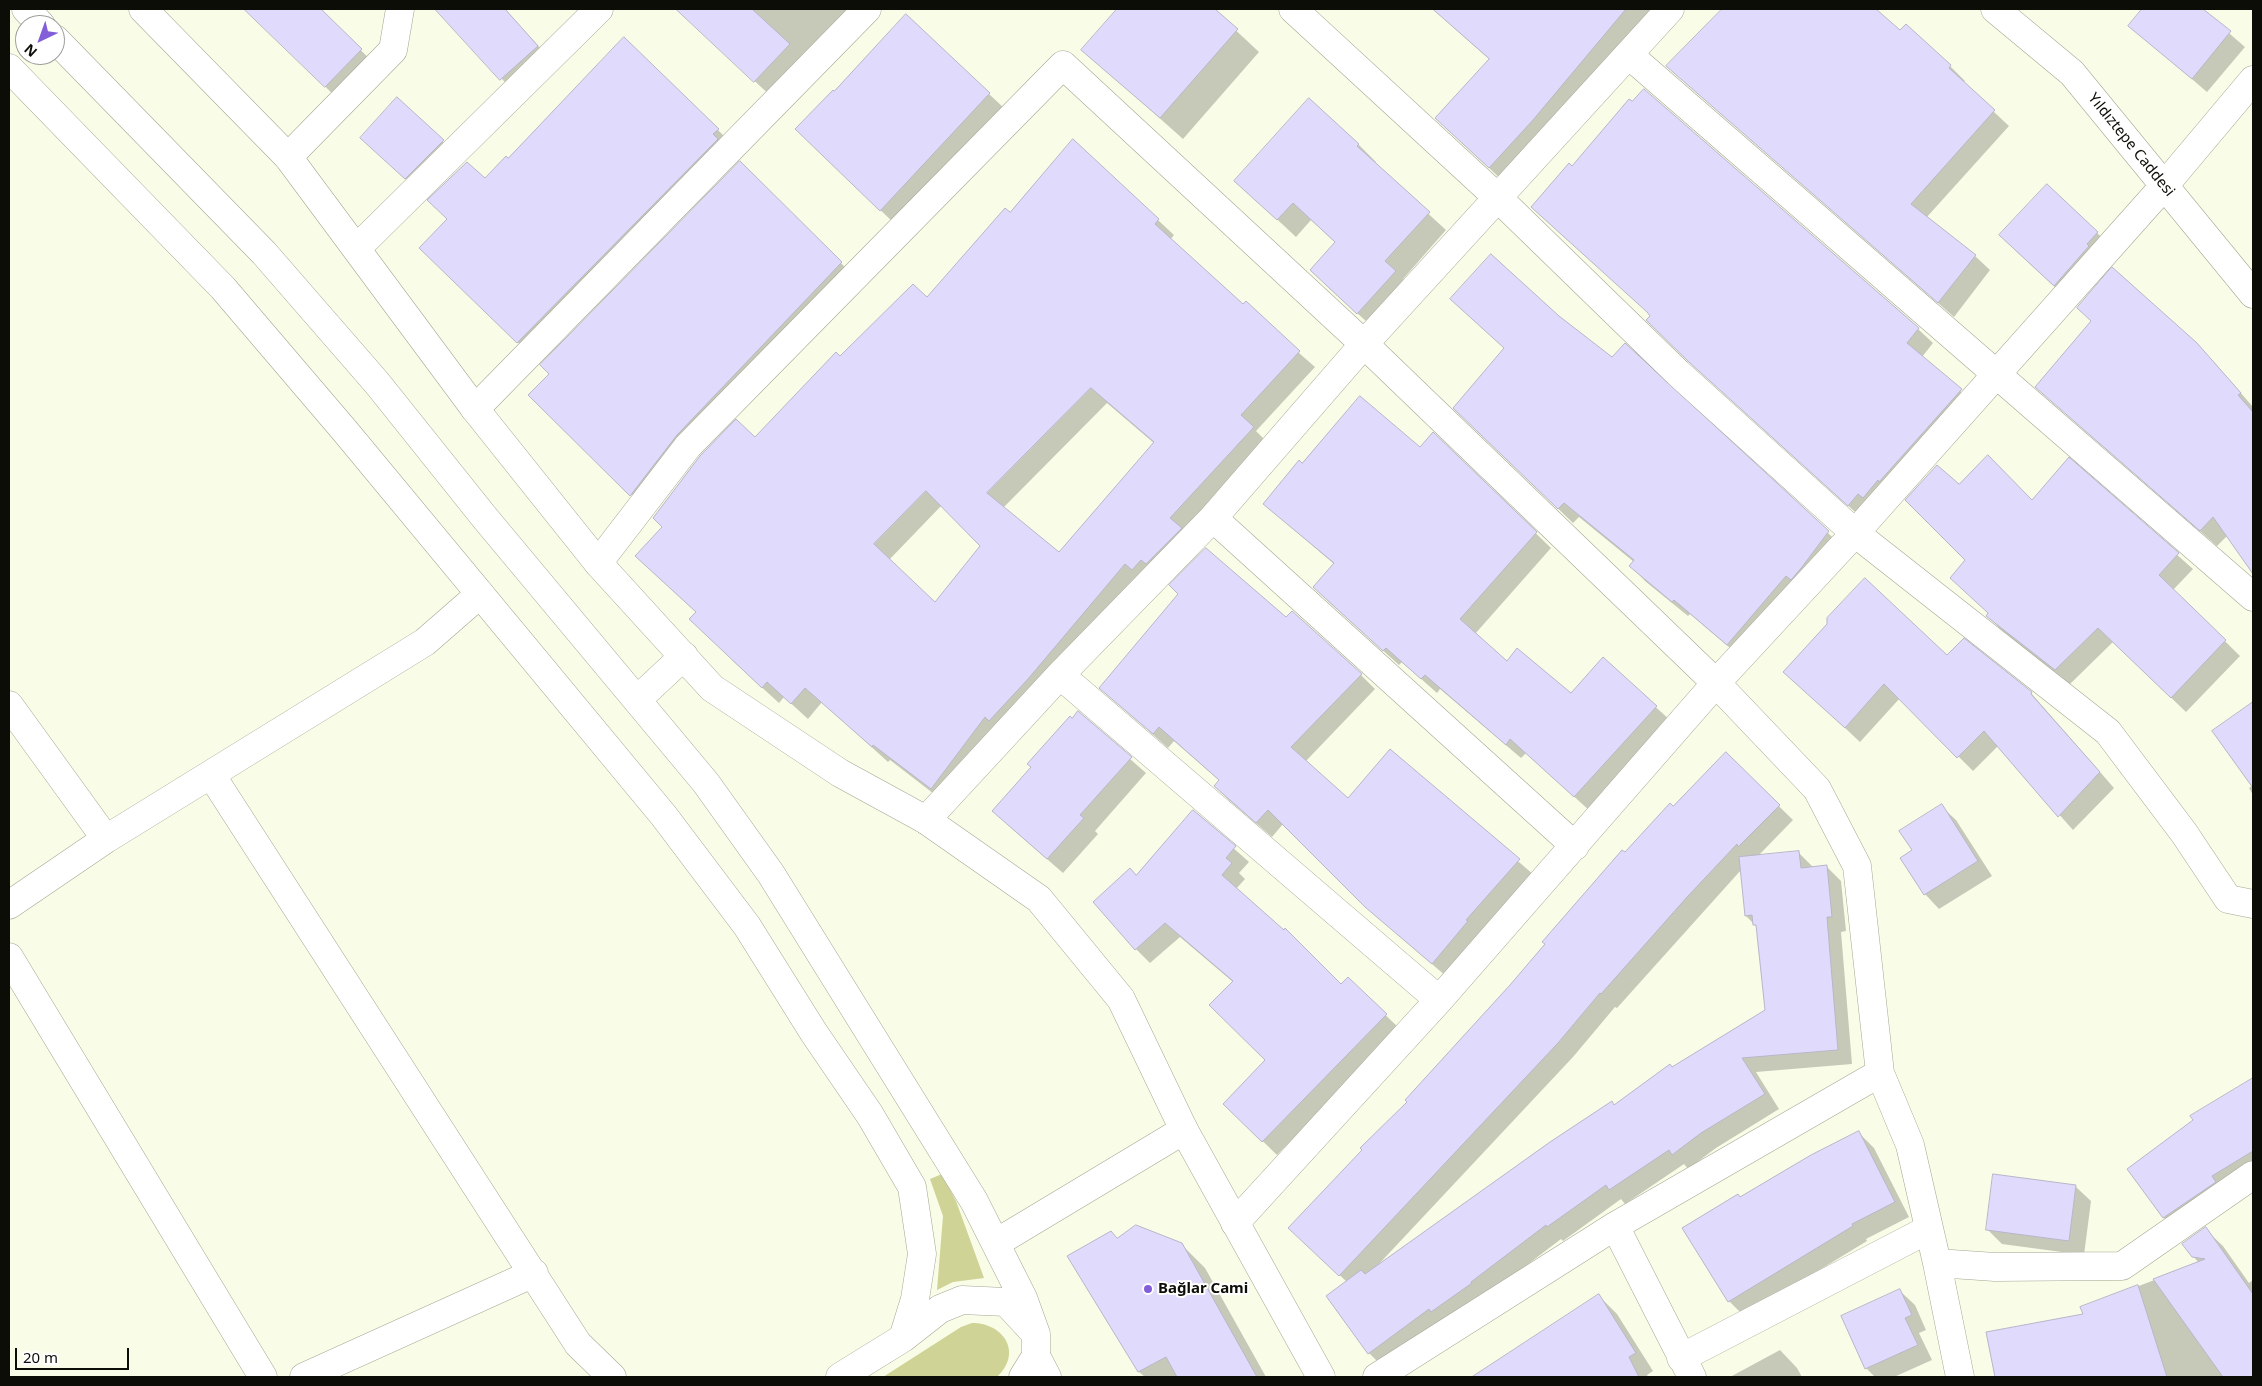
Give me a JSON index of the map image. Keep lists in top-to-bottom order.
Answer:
{
  "streets": {
    "street": ["Yıldıztepe Caddesi"]
  },
  "places": ["Bağlar Cami"],
  "scale_bar": "20 m",
  "north": "bottom left"
}
